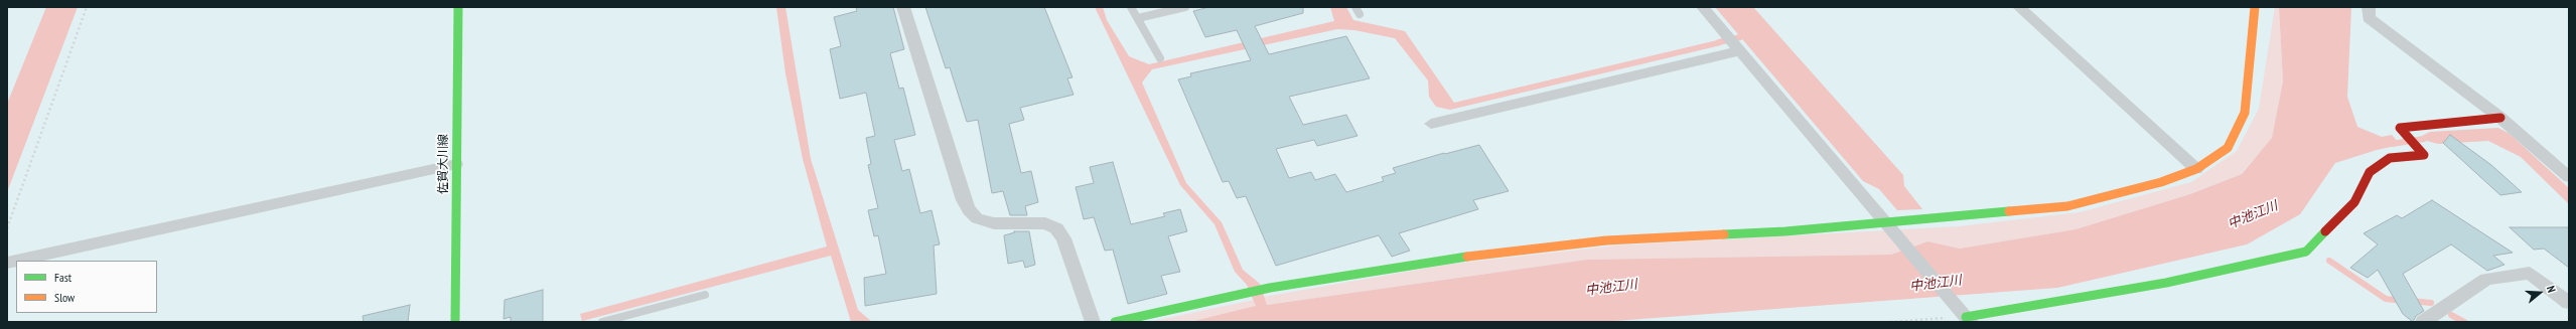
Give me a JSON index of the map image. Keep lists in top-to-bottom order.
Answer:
{
  "streets": {
    "street": ["佐賀大川線"]
  },
  "water": ["中池江川"],
  "legend": ["Fast", "Slow"],
  "north": "right"
}
